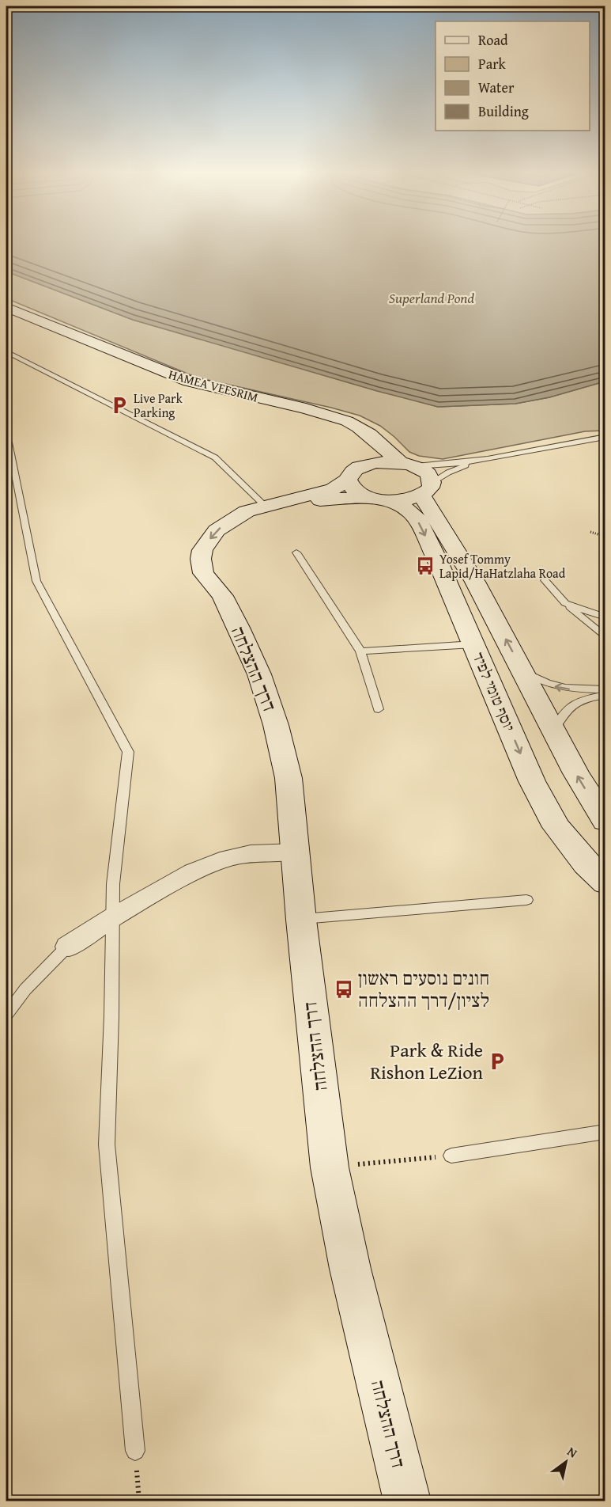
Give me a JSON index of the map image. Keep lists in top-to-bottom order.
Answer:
{
  "streets": {
    "street": ["HAMEA VEESRIM", "דרך ההצלחה", "יוסף טומי לפיד"]
  },
  "crossings": [
    ["HAMEA VEESRIM", "יוסף טומי לפיד"],
    ["דרך ההצלחה", "יוסף טומי לפיד"]
  ],
  "water": ["Superland Pond"],
  "places": {
    "parking": ["Live Park Parking", "Park & Ride Rishon LeZion"],
    "bus stop": ["Yosef Tommy Lapid/HaHatzlaha Road", "חונים נוסעים ראשון לציון/דרך ההצלחה"]
  },
  "legend": [
    "Road",
    "Park",
    "Water",
    "Building"
  ],
  "north": "top right"
}
